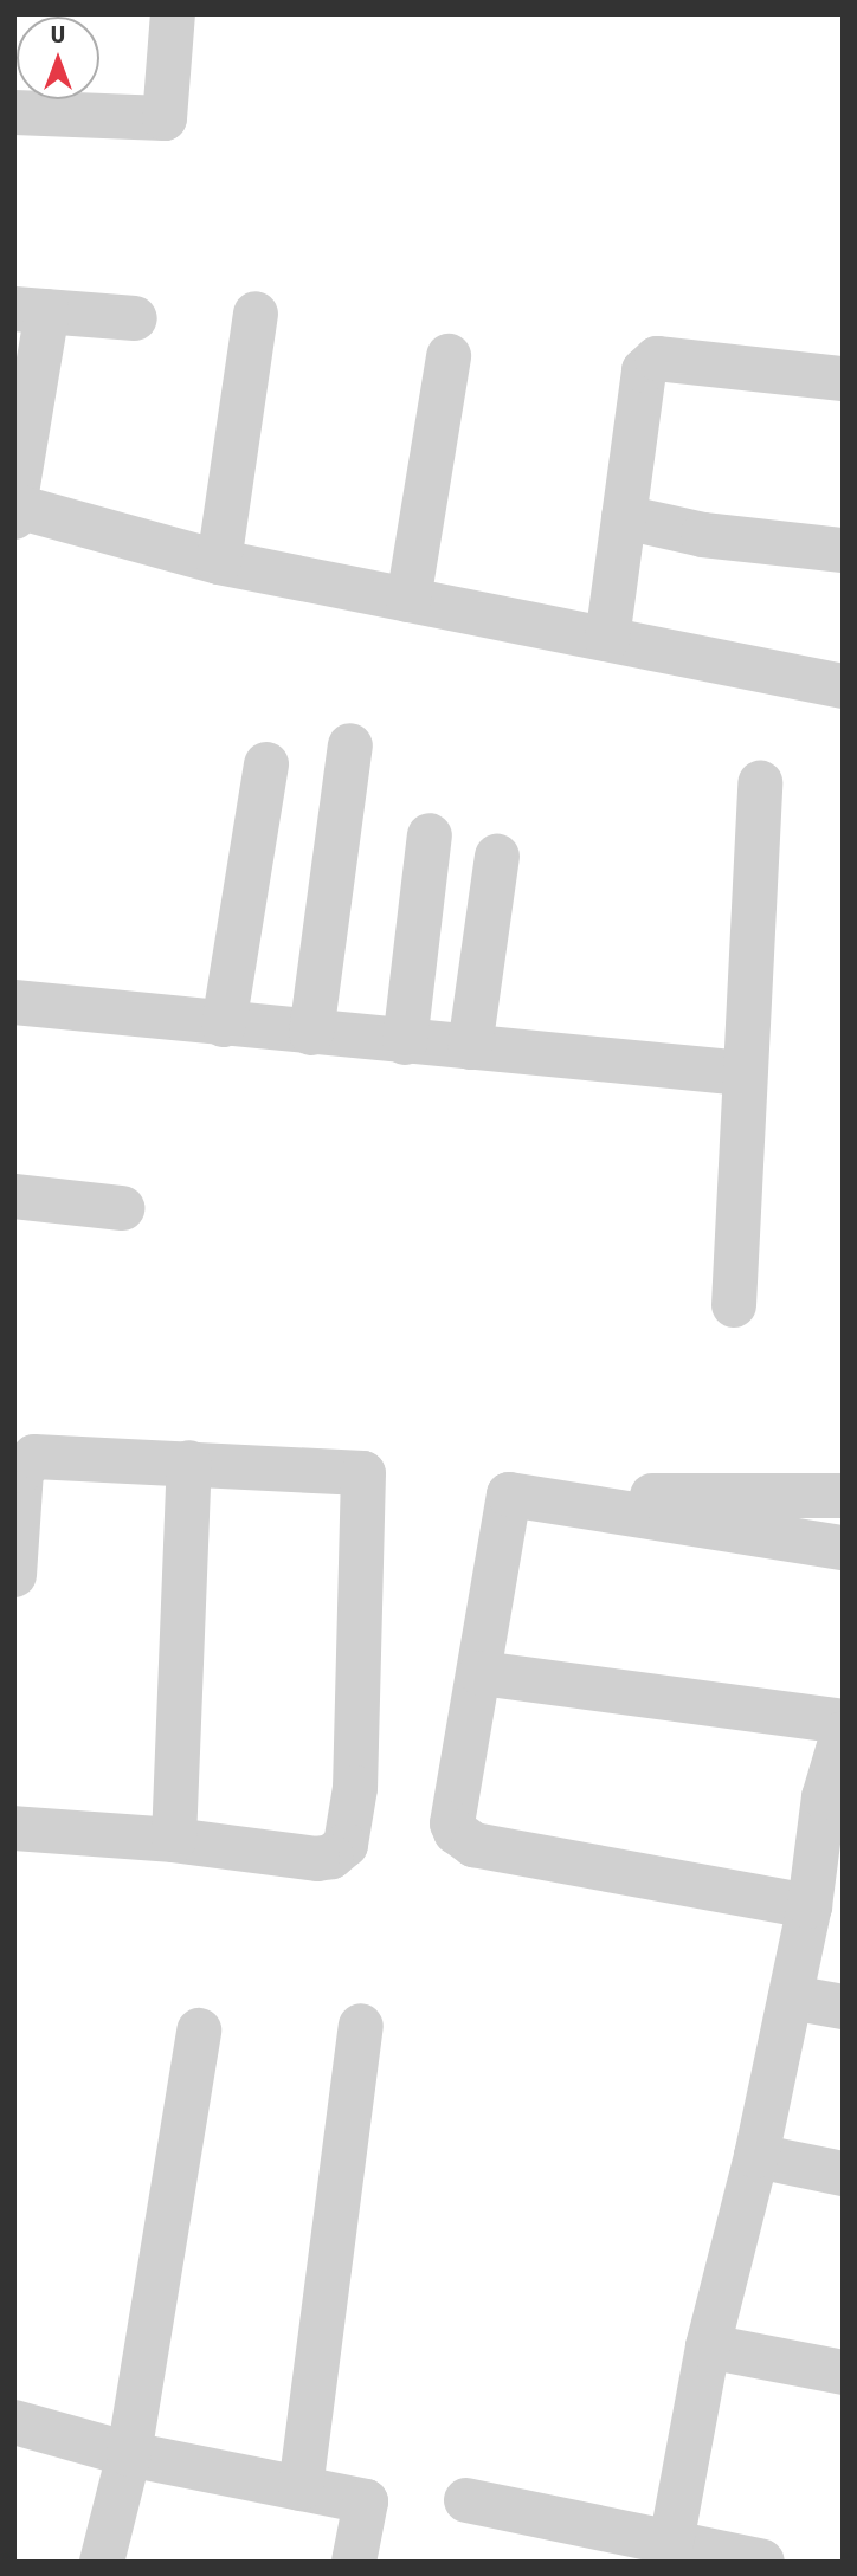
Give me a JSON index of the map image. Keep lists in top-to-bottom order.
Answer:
{
  "north": "top"
}
